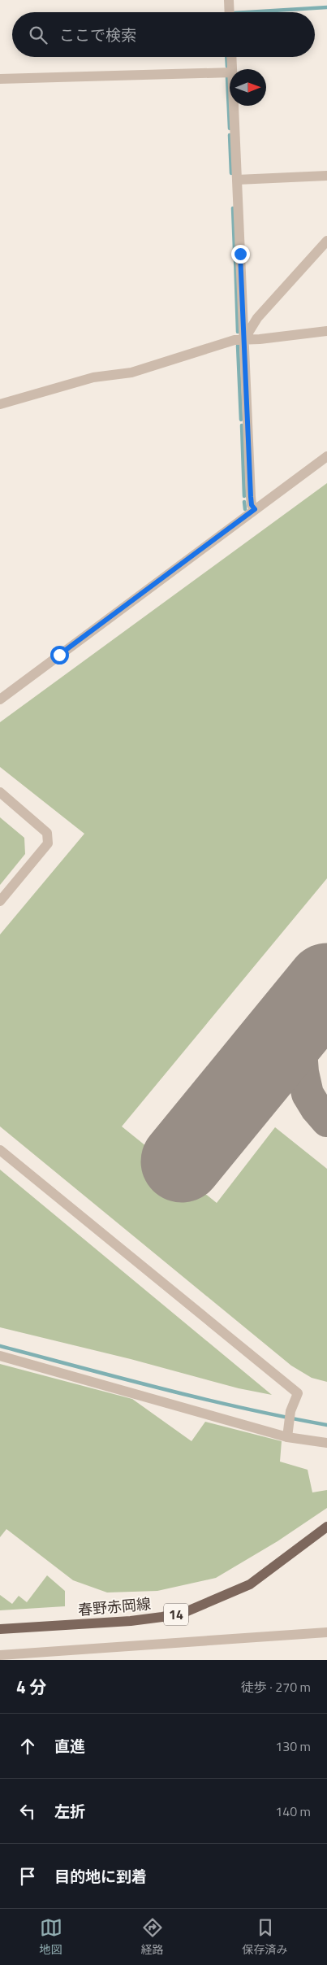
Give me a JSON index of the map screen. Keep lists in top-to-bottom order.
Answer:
{
  "streets": {
    "main road": ["春野赤岡線", "14"]
  },
  "north": "right",
  "page": {
    "search": "ここで検索",
    "heading": ["4 分", "徒歩 · 270 m"],
    "list": [
      ["直進", "130 m"],
      ["左折", "140 m"],
      "目的地に到着"
    ],
    "nav": ["地図", "経路", "保存済み"]
  }
}
